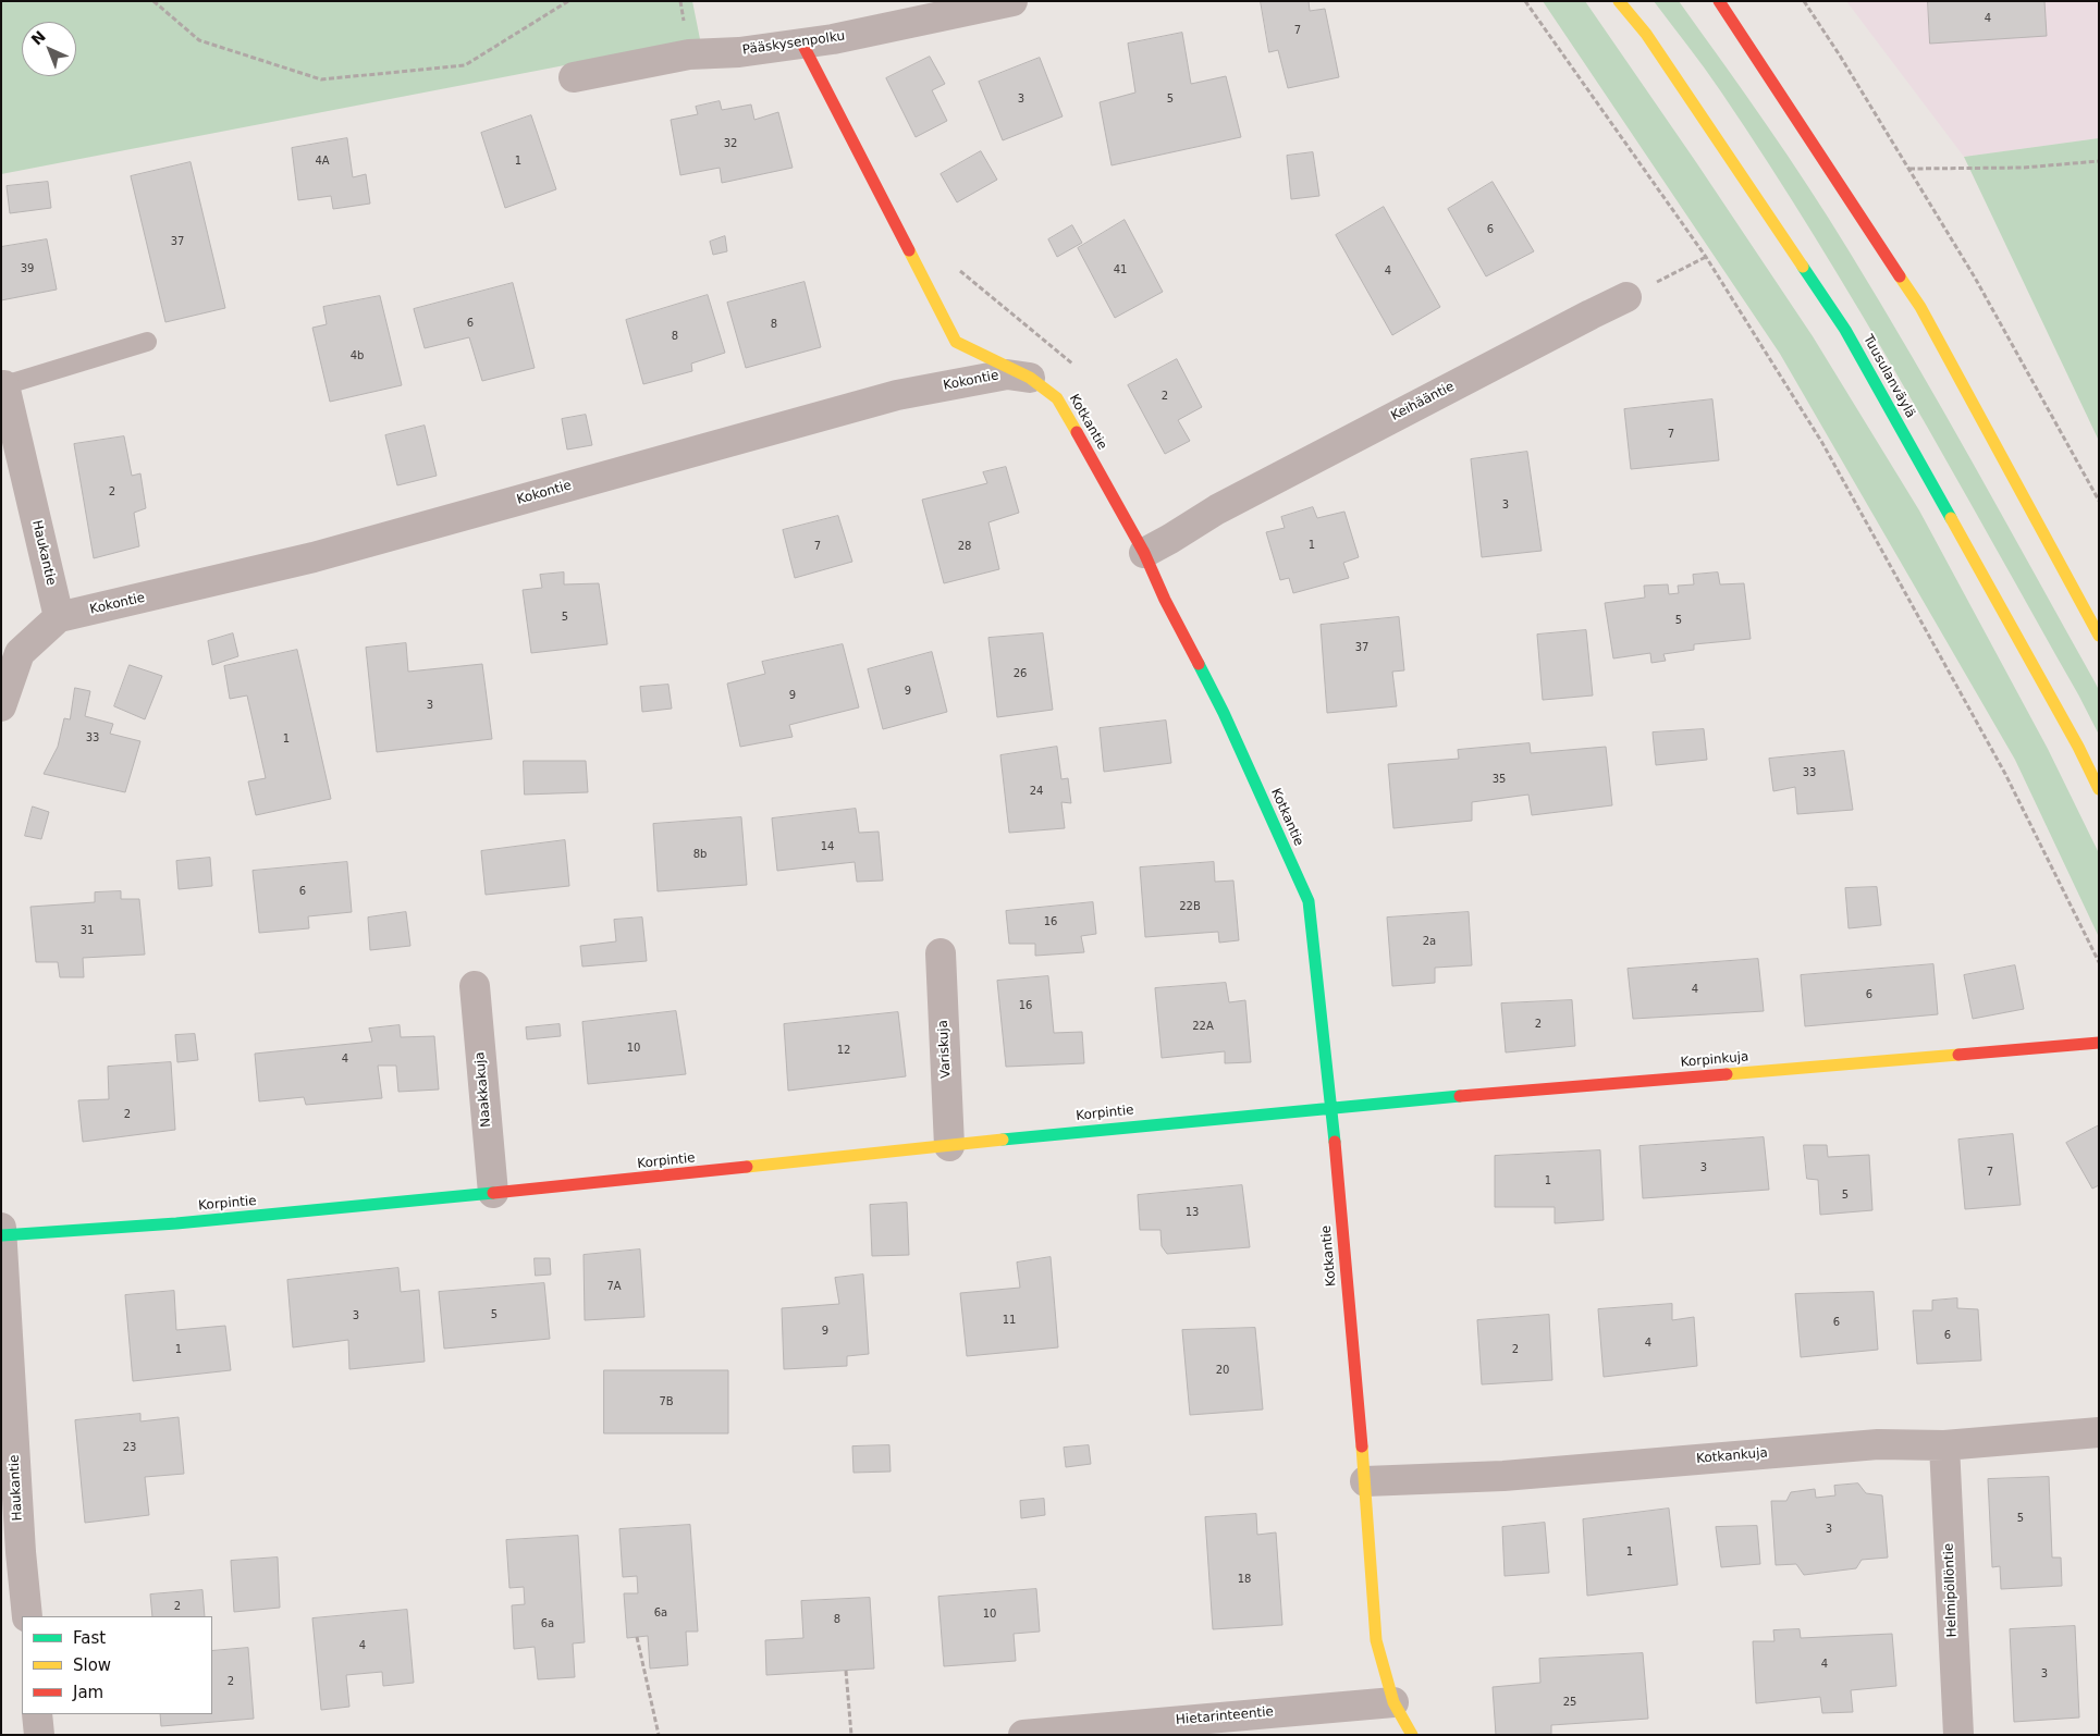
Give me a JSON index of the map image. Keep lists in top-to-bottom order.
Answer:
{
  "streets": {
    "street": [
      "Pääskysenpolku",
      "Tuusulanväylä",
      "Kokontie",
      "Keihääntie",
      "Kotkantie",
      "Haukantie",
      "Variskuja",
      "Korpinkuja",
      "Naakkakuja",
      "Korpintie",
      "Kotkankuja",
      "Helmipöllöntie",
      "Hietarinteentie"
    ]
  },
  "crossings": [
    ["Pääskysenpolku", "Kotkantie"],
    ["Kokontie", "Kotkantie"],
    ["Kokontie", "Haukantie"],
    ["Keihääntie", "Kotkantie"],
    ["Kotkantie", "Korpinkuja"],
    ["Kotkantie", "Korpintie"],
    ["Kotkantie", "Kotkankuja"],
    ["Kotkantie", "Hietarinteentie"],
    ["Haukantie", "Korpintie"],
    ["Variskuja", "Korpintie"],
    ["Korpinkuja", "Korpintie"],
    ["Naakkakuja", "Korpintie"],
    ["Kotkankuja", "Helmipöllöntie"]
  ],
  "house_numbers": [
    "4",
    "7",
    "3",
    "5",
    "32",
    "4A",
    "1",
    "6",
    "37",
    "39",
    "41",
    "4",
    "6",
    "8",
    "8",
    "4b",
    "2",
    "7",
    "2",
    "3",
    "1",
    "7",
    "28",
    "5",
    "5",
    "37",
    "26",
    "9",
    "9",
    "3",
    "33",
    "1",
    "33",
    "35",
    "24",
    "14",
    "8b",
    "6",
    "22B",
    "16",
    "31",
    "2a",
    "4",
    "6",
    "16",
    "2",
    "22A",
    "10",
    "12",
    "4",
    "2",
    "3",
    "7",
    "1",
    "5",
    "13",
    "7A",
    "5",
    "3",
    "11",
    "6",
    "9",
    "6",
    "4",
    "1",
    "2",
    "20",
    "7B",
    "23",
    "5",
    "3",
    "1",
    "18",
    "2",
    "6a",
    "10",
    "8",
    "6a",
    "4",
    "4",
    "3",
    "2",
    "25"
  ],
  "legend": ["Fast", "Slow", "Jam"],
  "north": "top left"
}
